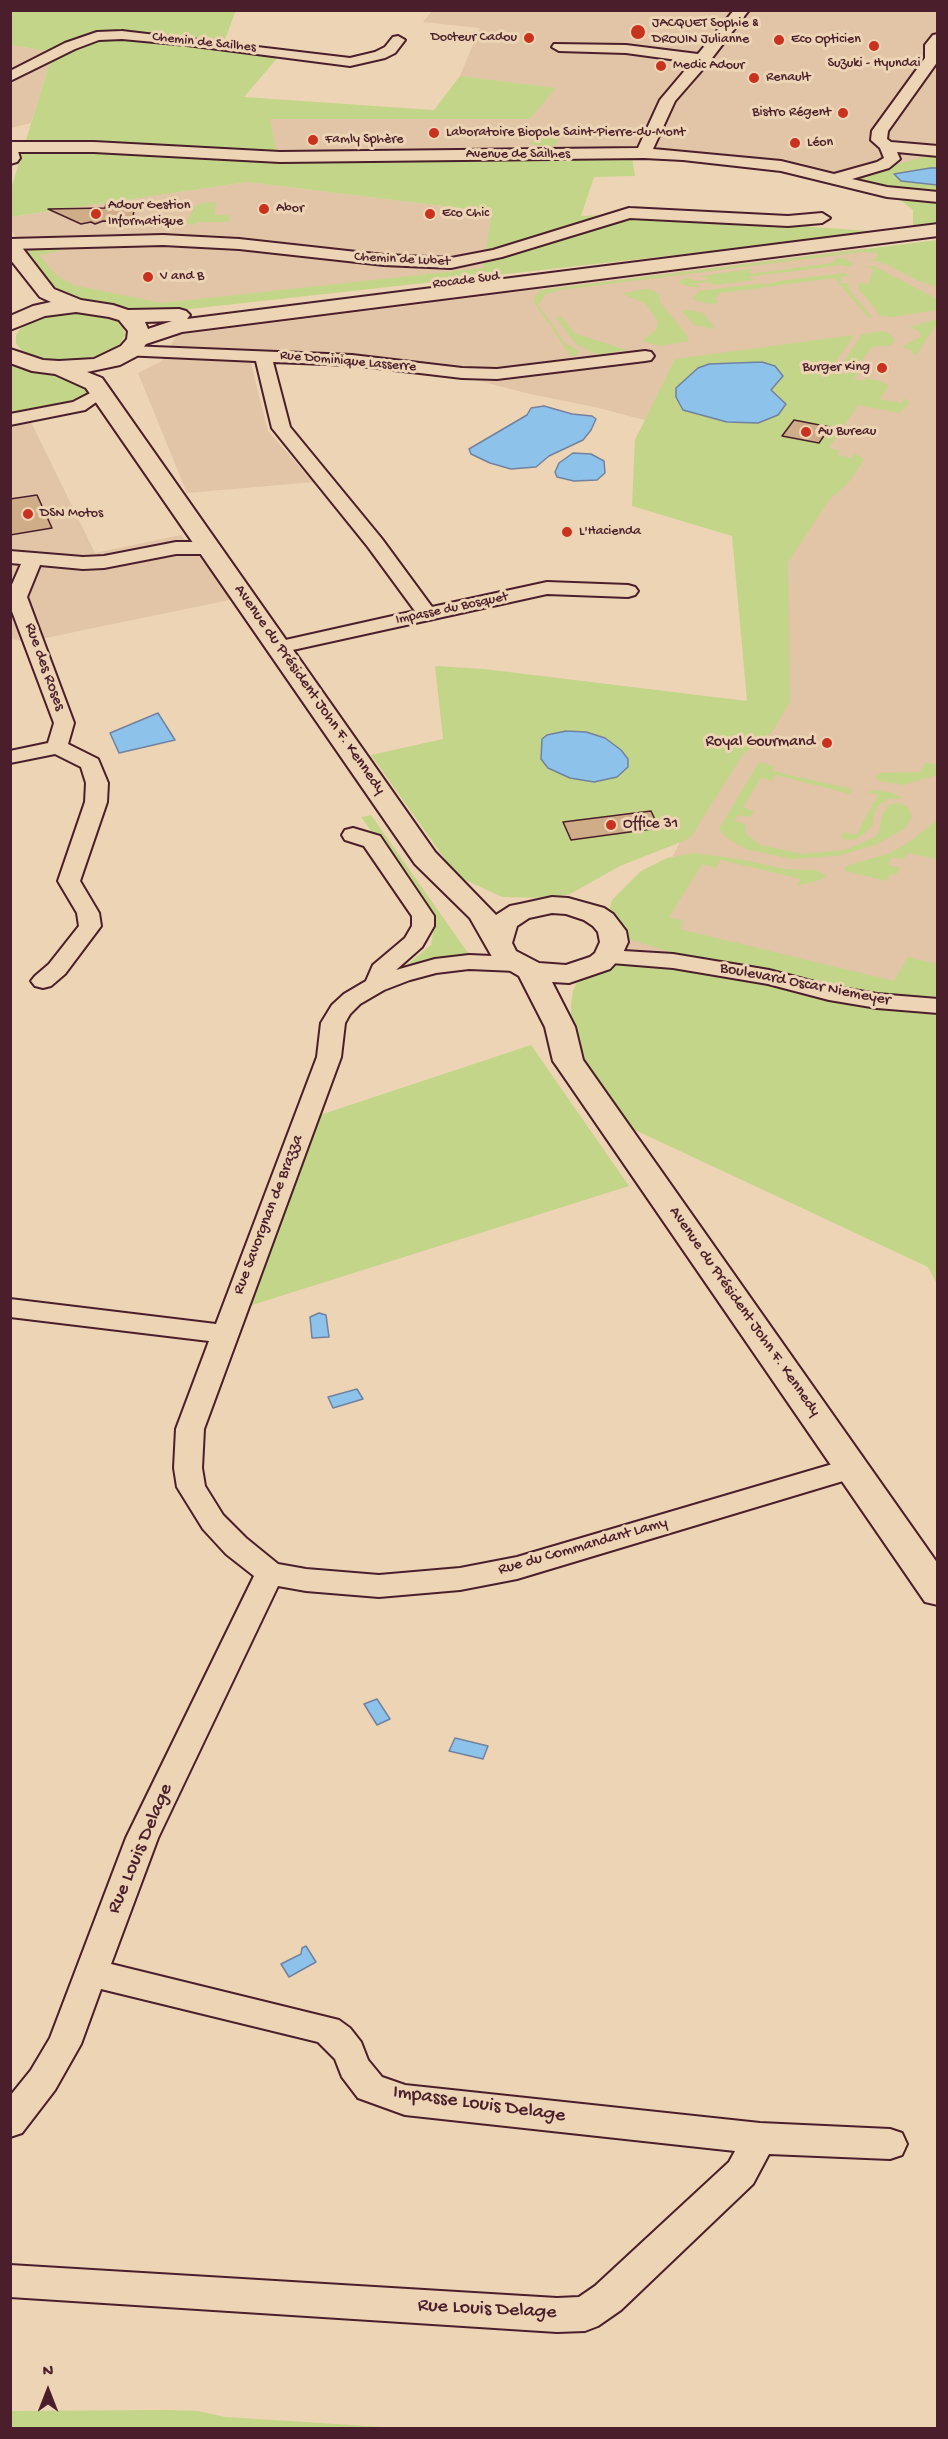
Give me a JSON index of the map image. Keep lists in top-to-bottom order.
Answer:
{
  "streets": {
    "main road": ["Rocade Sud", "Avenue du Président John F. Kennedy"],
    "street": [
      "Chemin de Sailhes",
      "Avenue de Sailhes",
      "Chemin de Lubet",
      "Rue Dominique Lasserre",
      "Impasse du Bosquet",
      "Rue des Roses",
      "Boulevard Oscar Niemeyer",
      "Rue Savorgnan de Brazza",
      "Rue du Commandant Lamy",
      "Rue Louis Delage",
      "Impasse Louis Delage"
    ]
  },
  "crossings": [
    ["Rocade Sud", "Rue Dominique Lasserre"],
    ["Rocade Sud", "Avenue du Président John F. Kennedy"],
    ["Rue Dominique Lasserre", "Avenue du Président John F. Kennedy"],
    ["Impasse du Bosquet", "Avenue du Président John F. Kennedy"],
    ["Avenue du Président John F. Kennedy", "Boulevard Oscar Niemeyer"],
    ["Avenue du Président John F. Kennedy", "Rue Savorgnan de Brazza"],
    ["Avenue du Président John F. Kennedy", "Rue du Commandant Lamy"],
    ["Boulevard Oscar Niemeyer", "Rue Savorgnan de Brazza"],
    ["Rue Savorgnan de Brazza", "Rue du Commandant Lamy"],
    ["Rue Savorgnan de Brazza", "Rue Louis Delage"],
    ["Rue du Commandant Lamy", "Rue Louis Delage"],
    ["Rue Louis Delage", "Impasse Louis Delage"]
  ],
  "places": [
    "JACQUET Sophie & DROUIN Julianne",
    "Docteur Cadou",
    "Eco Opticien",
    "Suzuki - Hyundai",
    "Medic Adour",
    "Renault",
    "Bistro Régent",
    "Laboratoire Biopole Saint-Pierre-du-Mont",
    "Famly Sphère",
    "Léon",
    "Abor",
    "Adour Gestion Informatique",
    "Eco Chic",
    "V and B",
    "Burger King",
    "Au Bureau",
    "DSN Motos",
    "L'Hacienda",
    "Royal Gourmand",
    "Office 31"
  ],
  "north": "top"
}
